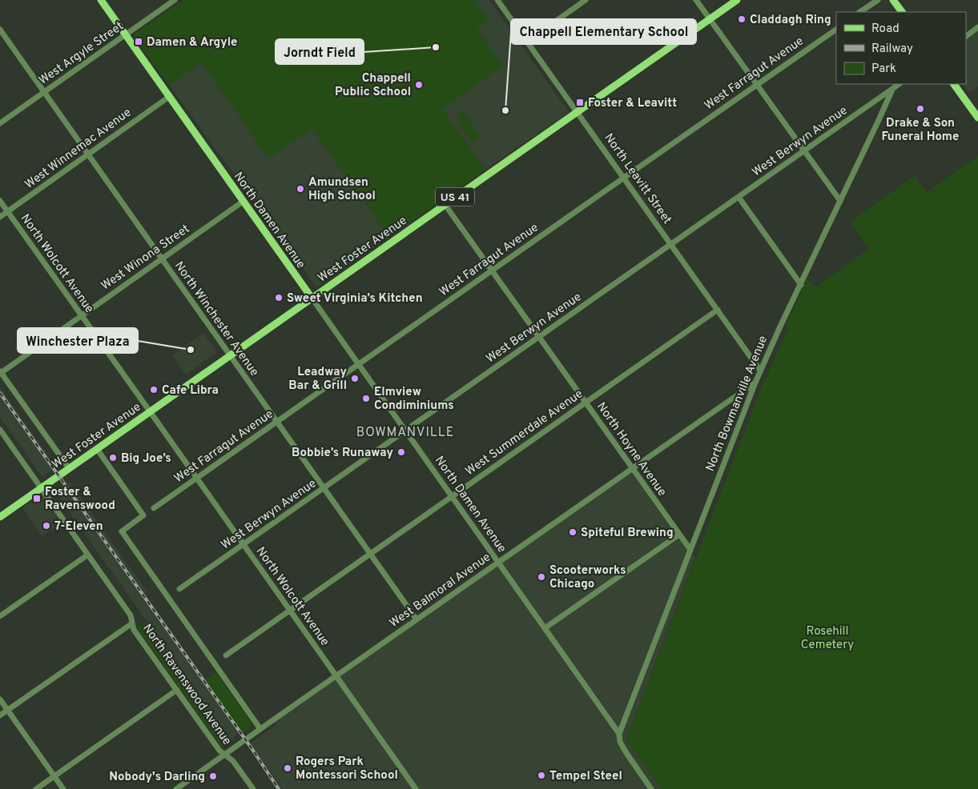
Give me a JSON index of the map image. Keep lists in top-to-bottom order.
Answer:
{
  "streets": {
    "main road": ["US 41", "North Damen Avenue", "West Foster Avenue"],
    "street": [
      "West Argyle Street",
      "West Farragut Avenue",
      "West Berwyn Avenue",
      "West Winnemac Avenue",
      "North Leavitt Street",
      "West Winona Street",
      "North Wolcott Avenue",
      "North Winchester Avenue",
      "North Bowmanville Avenue",
      "West Summerdale Avenue",
      "North Hoyne Avenue",
      "West Balmoral Avenue",
      "North Ravenswood Avenue"
    ]
  },
  "crossings": [
    ["West Argyle Street", "North Damen Avenue"],
    ["West Argyle Street", "North Winchester Avenue"],
    ["West Farragut Avenue", "North Leavitt Street"],
    ["West Farragut Avenue", "North Damen Avenue"],
    ["West Farragut Avenue", "North Wolcott Avenue"],
    ["West Farragut Avenue", "North Winchester Avenue"],
    ["West Farragut Avenue", "North Hoyne Avenue"],
    ["West Berwyn Avenue", "North Leavitt Street"],
    ["West Berwyn Avenue", "North Damen Avenue"],
    ["West Berwyn Avenue", "North Wolcott Avenue"],
    ["West Berwyn Avenue", "North Winchester Avenue"],
    ["West Berwyn Avenue", "North Bowmanville Avenue"],
    ["West Berwyn Avenue", "North Hoyne Avenue"],
    ["West Winnemac Avenue", "North Damen Avenue"],
    ["West Winnemac Avenue", "North Wolcott Avenue"],
    ["West Winnemac Avenue", "North Winchester Avenue"],
    ["North Leavitt Street", "West Foster Avenue"],
    ["North Leavitt Street", "North Bowmanville Avenue"],
    ["North Leavitt Street", "West Summerdale Avenue"],
    ["North Damen Avenue", "West Foster Avenue"],
    ["North Damen Avenue", "West Winona Street"],
    ["North Damen Avenue", "North Bowmanville Avenue"],
    ["North Damen Avenue", "West Summerdale Avenue"],
    ["North Damen Avenue", "West Balmoral Avenue"],
    ["West Foster Avenue", "North Wolcott Avenue"],
    ["West Foster Avenue", "North Winchester Avenue"],
    ["West Foster Avenue", "North Hoyne Avenue"],
    ["West Foster Avenue", "North Ravenswood Avenue"],
    ["West Winona Street", "North Wolcott Avenue"],
    ["West Winona Street", "North Winchester Avenue"],
    ["North Wolcott Avenue", "West Summerdale Avenue"],
    ["North Wolcott Avenue", "West Balmoral Avenue"],
    ["North Winchester Avenue", "West Summerdale Avenue"],
    ["North Winchester Avenue", "West Balmoral Avenue"],
    ["North Bowmanville Avenue", "North Hoyne Avenue"],
    ["North Bowmanville Avenue", "West Balmoral Avenue"],
    ["West Summerdale Avenue", "North Hoyne Avenue"],
    ["North Hoyne Avenue", "West Balmoral Avenue"],
    ["West Balmoral Avenue", "North Ravenswood Avenue"]
  ],
  "districts": ["BOWMANVILLE"],
  "parks": ["Rosehill Cemetery"],
  "places": {
    "other": [
      "Claddagh Ring",
      "Jorndt Field",
      "Chappell Public School",
      "Drake & Son Funeral Home",
      "Chappell Elementary School",
      "Amundsen High School",
      "Sweet Virginia’s Kitchen",
      "Winchester Plaza",
      "Leadway Bar & Grill",
      "Cafe Libra",
      "Elmview Condiminiums",
      "Bobbie’s Runaway",
      "Big Joe’s",
      "7-Eleven",
      "Spiteful Brewing",
      "Scooterworks Chicago",
      "Rogers Park Montessori School",
      "Tempel Steel",
      "Nobody's Darling"
    ],
    "transit": ["Damen & Argyle", "Foster & Leavitt", "Foster & Ravenswood"]
  },
  "legend": ["Road", "Railway", "Park"]
}
